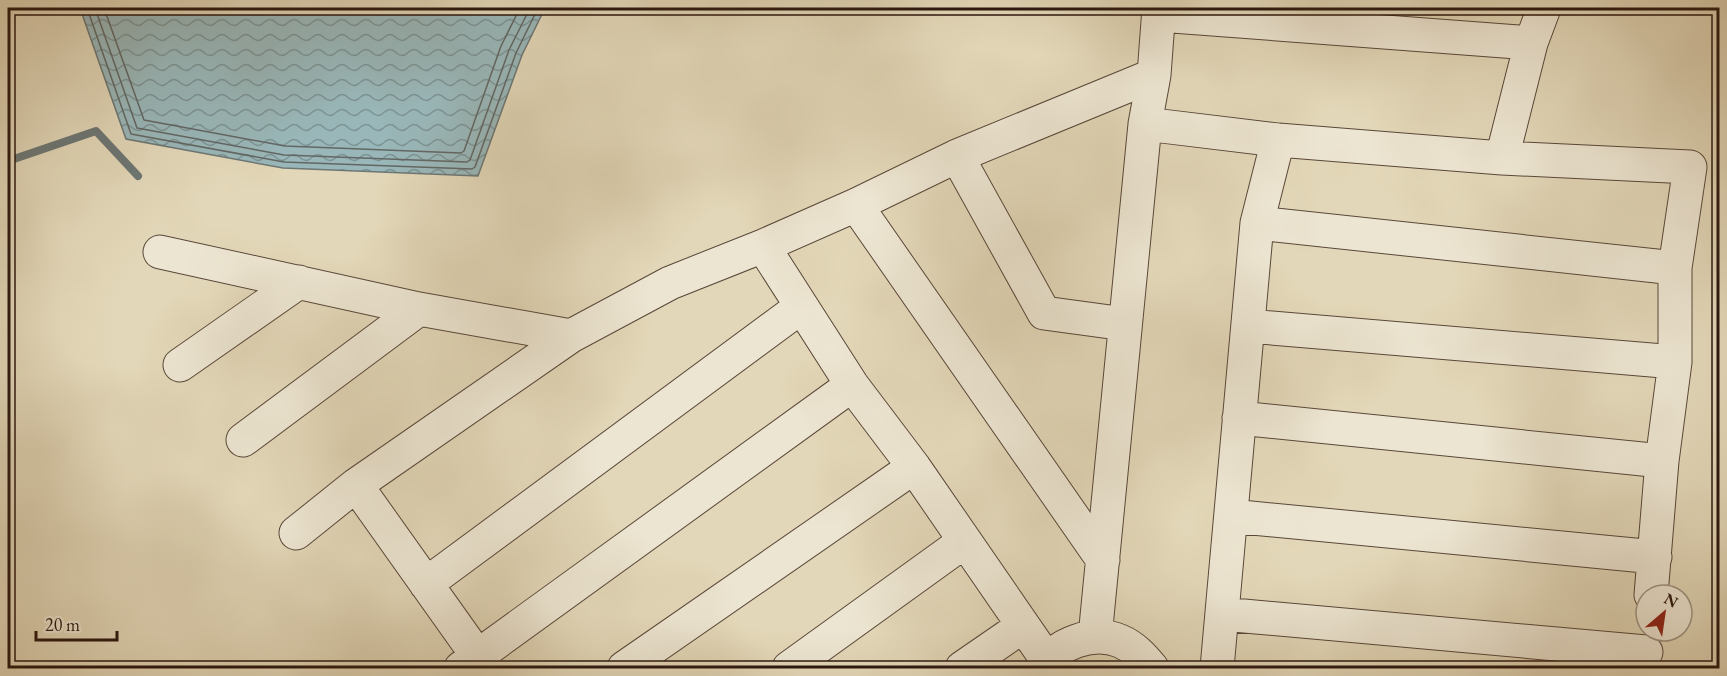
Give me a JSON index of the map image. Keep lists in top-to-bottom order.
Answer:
{
  "scale_bar": "20 m",
  "north": "top right"
}
